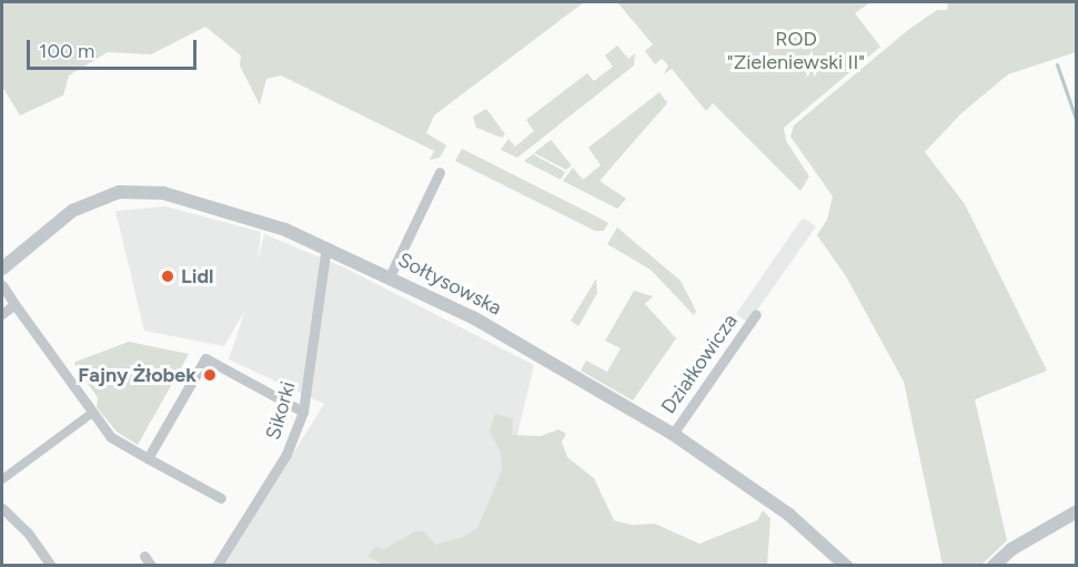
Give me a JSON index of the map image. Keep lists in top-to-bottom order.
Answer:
{
  "streets": {
    "street": ["Sołtysowska", "Działkowicza", "Sikorki"]
  },
  "crossings": [
    ["Sołtysowska", "Działkowicza"],
    ["Sołtysowska", "Sikorki"]
  ],
  "parks": ["ROD \"Zieleniewski II\""],
  "places": ["Lidl", "Fajny Żłobek"],
  "scale_bar": "100 m"
}
